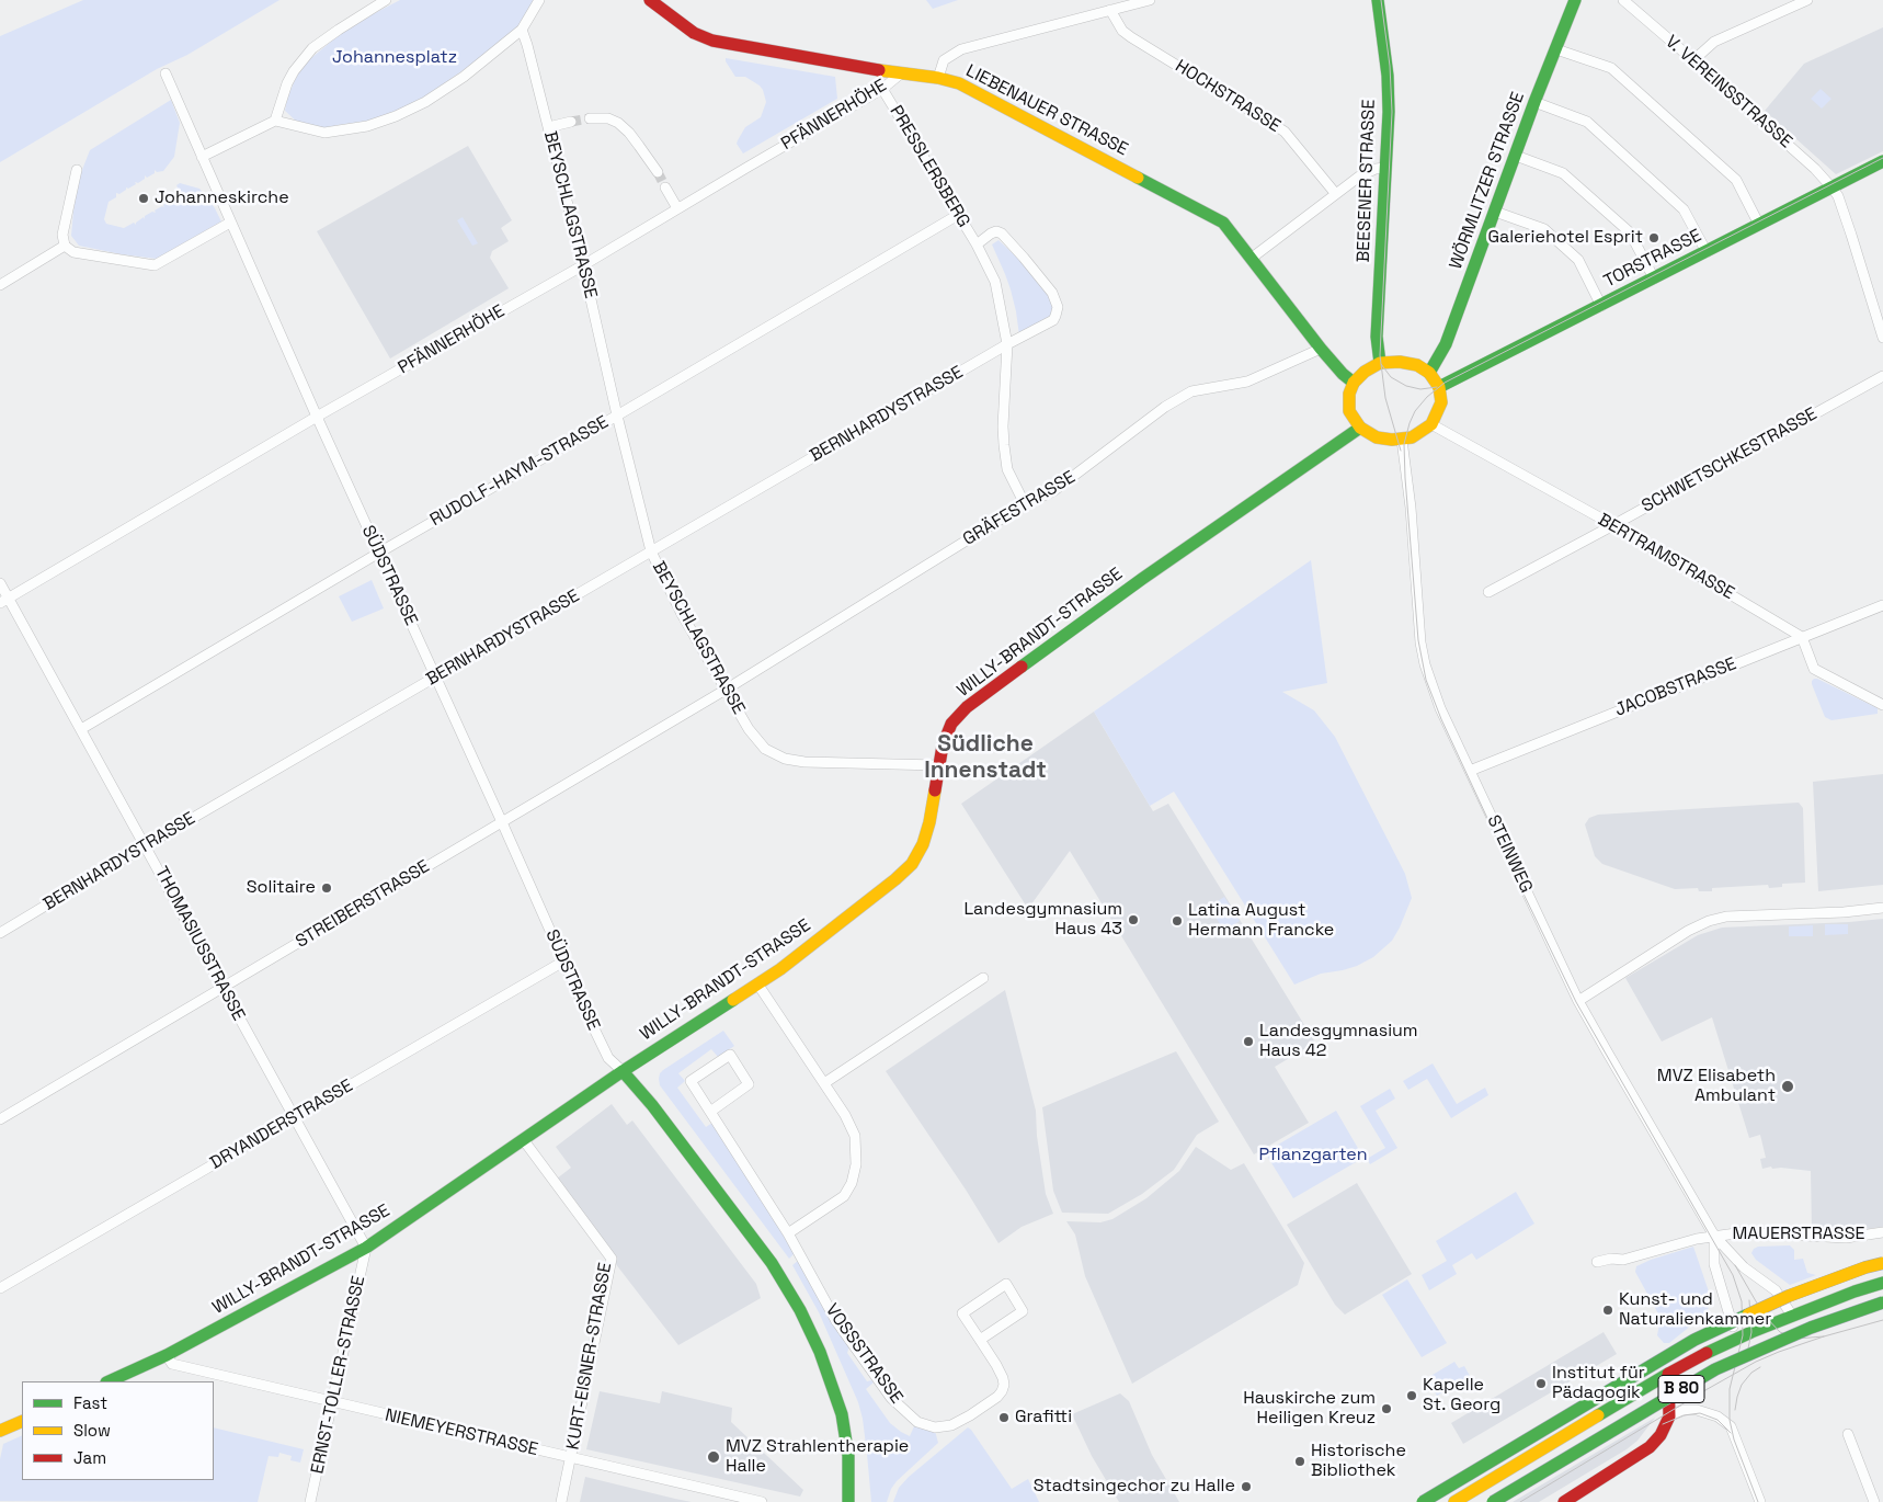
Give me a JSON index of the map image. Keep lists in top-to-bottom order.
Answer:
{
  "streets": {
    "street": [
      "V. VEREINSSTRASSE",
      "HOCHSTRASSE",
      "LIEBENAUER STRASSE",
      "PFÄNNERHÖHE",
      "PRESSLERSBERG",
      "BEESENER STRASSE",
      "WÖRMLITZER STRASSE",
      "BEYSCHLAGSTRASSE",
      "TORSTRASSE",
      "BERNHARDYSTRASSE",
      "SCHWETSCHKESTRASSE",
      "RUDOLF-HAYM-STRASSE",
      "GRÄFESTRASSE",
      "BERTRAMSTRASSE",
      "SÜDSTRASSE",
      "WILLY-BRANDT-STRASSE",
      "JACOBSTRASSE",
      "STEINWEG",
      "STREIBERSTRASSE",
      "THOMASIUSSTRASSE",
      "DRYANDERSTRASSE",
      "MAUERSTRASSE",
      "VOSSSTRASSE",
      "KURT-EISNER-STRASSE",
      "ERNST-TOLLER-STRASSE",
      "B 80",
      "NIEMEYERSTRASSE"
    ]
  },
  "crossings": [
    ["V. VEREINSSTRASSE", "TORSTRASSE"],
    ["LIEBENAUER STRASSE", "PFÄNNERHÖHE"],
    ["LIEBENAUER STRASSE", "BEESENER STRASSE"],
    ["LIEBENAUER STRASSE", "WÖRMLITZER STRASSE"],
    ["LIEBENAUER STRASSE", "TORSTRASSE"],
    ["LIEBENAUER STRASSE", "GRÄFESTRASSE"],
    ["LIEBENAUER STRASSE", "BERTRAMSTRASSE"],
    ["LIEBENAUER STRASSE", "WILLY-BRANDT-STRASSE"],
    ["LIEBENAUER STRASSE", "STEINWEG"],
    ["PFÄNNERHÖHE", "PRESSLERSBERG"],
    ["PFÄNNERHÖHE", "BEYSCHLAGSTRASSE"],
    ["PFÄNNERHÖHE", "SÜDSTRASSE"],
    ["PFÄNNERHÖHE", "THOMASIUSSTRASSE"],
    ["PRESSLERSBERG", "BERNHARDYSTRASSE"],
    ["PRESSLERSBERG", "RUDOLF-HAYM-STRASSE"],
    ["PRESSLERSBERG", "GRÄFESTRASSE"],
    ["BEESENER STRASSE", "WÖRMLITZER STRASSE"],
    ["BEESENER STRASSE", "TORSTRASSE"],
    ["BEESENER STRASSE", "BERTRAMSTRASSE"],
    ["BEESENER STRASSE", "WILLY-BRANDT-STRASSE"],
    ["BEESENER STRASSE", "STEINWEG"],
    ["WÖRMLITZER STRASSE", "TORSTRASSE"],
    ["WÖRMLITZER STRASSE", "BERTRAMSTRASSE"],
    ["WÖRMLITZER STRASSE", "WILLY-BRANDT-STRASSE"],
    ["WÖRMLITZER STRASSE", "STEINWEG"],
    ["BEYSCHLAGSTRASSE", "BERNHARDYSTRASSE"],
    ["BEYSCHLAGSTRASSE", "RUDOLF-HAYM-STRASSE"],
    ["BEYSCHLAGSTRASSE", "GRÄFESTRASSE"],
    ["BEYSCHLAGSTRASSE", "WILLY-BRANDT-STRASSE"],
    ["BEYSCHLAGSTRASSE", "STREIBERSTRASSE"],
    ["TORSTRASSE", "BERTRAMSTRASSE"],
    ["TORSTRASSE", "WILLY-BRANDT-STRASSE"],
    ["TORSTRASSE", "STEINWEG"],
    ["BERNHARDYSTRASSE", "SÜDSTRASSE"],
    ["BERNHARDYSTRASSE", "THOMASIUSSTRASSE"],
    ["SCHWETSCHKESTRASSE", "BERTRAMSTRASSE"],
    ["RUDOLF-HAYM-STRASSE", "SÜDSTRASSE"],
    ["RUDOLF-HAYM-STRASSE", "THOMASIUSSTRASSE"],
    ["GRÄFESTRASSE", "STREIBERSTRASSE"],
    ["BERTRAMSTRASSE", "WILLY-BRANDT-STRASSE"],
    ["BERTRAMSTRASSE", "JACOBSTRASSE"],
    ["BERTRAMSTRASSE", "STEINWEG"],
    ["SÜDSTRASSE", "WILLY-BRANDT-STRASSE"],
    ["SÜDSTRASSE", "STREIBERSTRASSE"],
    ["SÜDSTRASSE", "DRYANDERSTRASSE"],
    ["WILLY-BRANDT-STRASSE", "STEINWEG"],
    ["WILLY-BRANDT-STRASSE", "THOMASIUSSTRASSE"],
    ["WILLY-BRANDT-STRASSE", "KURT-EISNER-STRASSE"],
    ["WILLY-BRANDT-STRASSE", "ERNST-TOLLER-STRASSE"],
    ["WILLY-BRANDT-STRASSE", "NIEMEYERSTRASSE"],
    ["JACOBSTRASSE", "STEINWEG"],
    ["STEINWEG", "MAUERSTRASSE"],
    ["STREIBERSTRASSE", "THOMASIUSSTRASSE"],
    ["THOMASIUSSTRASSE", "DRYANDERSTRASSE"],
    ["THOMASIUSSTRASSE", "ERNST-TOLLER-STRASSE"],
    ["KURT-EISNER-STRASSE", "NIEMEYERSTRASSE"],
    ["ERNST-TOLLER-STRASSE", "NIEMEYERSTRASSE"]
  ],
  "districts": ["Südliche Innenstadt"],
  "parks": ["Johannesplatz", "Pflanzgarten"],
  "places": [
    "Johanneskirche",
    "Galeriehotel Esprit",
    "Solitaire",
    "Landesgymnasium Haus 43",
    "Latina August Hermann Francke",
    "Landesgymnasium Haus 42",
    "MVZ Elisabeth Ambulant",
    "Kunst- und Naturalienkammer",
    "Institut für Pädagogik",
    "Kapelle St. Georg",
    "Hauskirche zum Heiligen Kreuz",
    "Grafitti",
    "MVZ Strahlentherapie Halle",
    "Historische Bibliothek",
    "Stadtsingechor zu Halle"
  ],
  "legend": ["Fast", "Slow", "Jam"]
}
